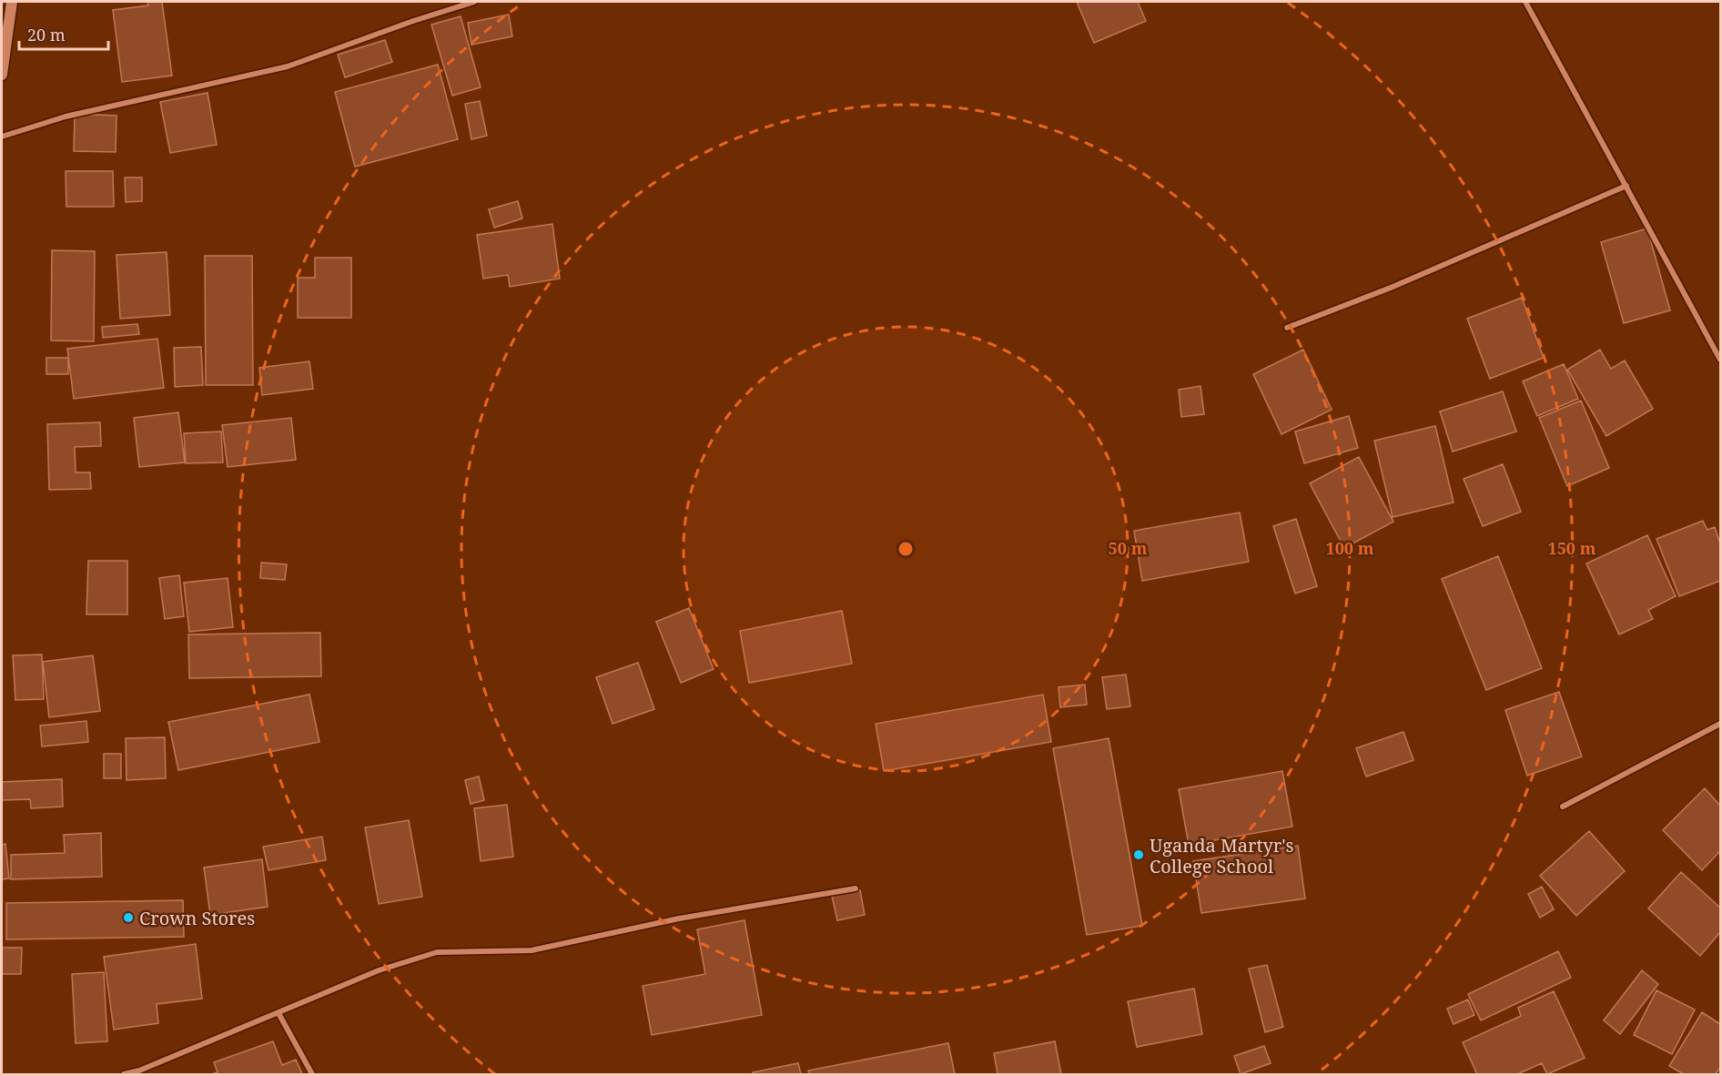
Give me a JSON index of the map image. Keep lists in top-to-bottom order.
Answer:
{
  "places": ["Uganda Martyr's College School", "Crown Stores"],
  "scale_bar": "20 m",
  "rings": ["50 m", "100 m", "150 m"]
}
